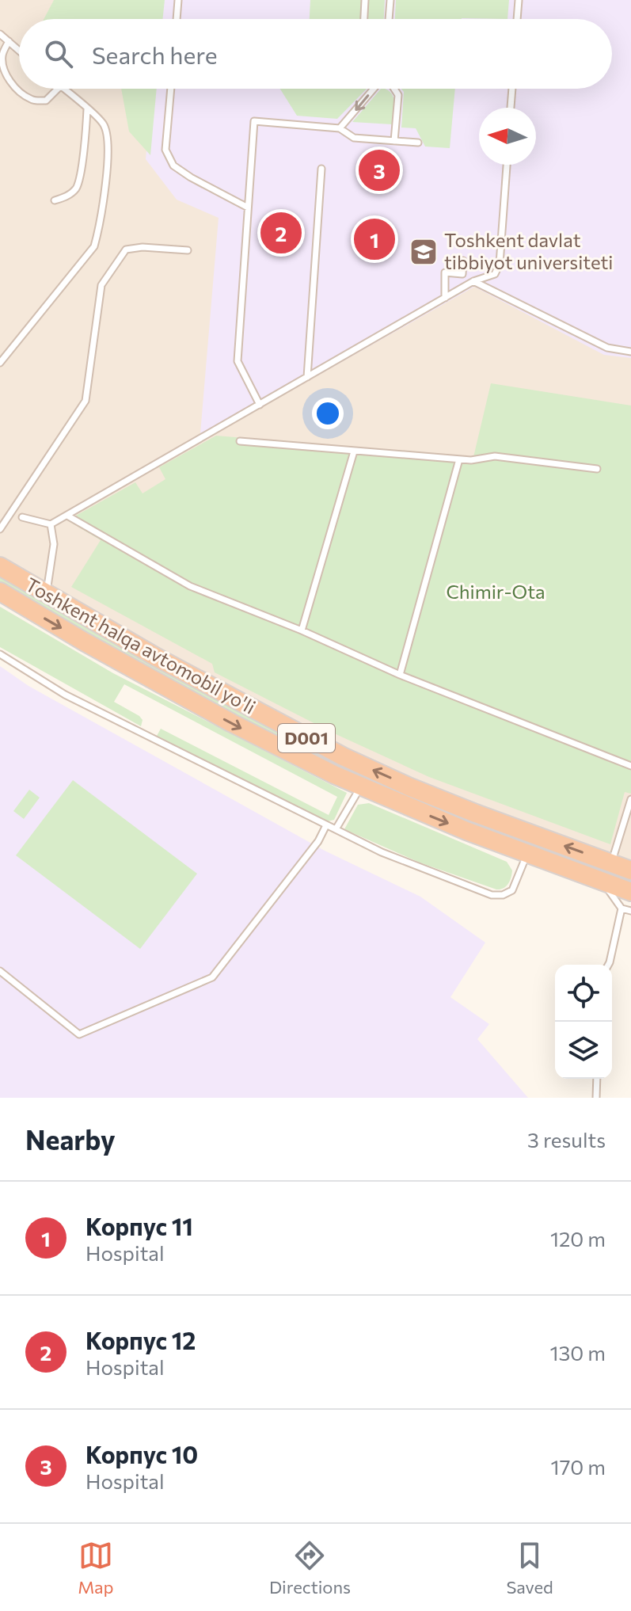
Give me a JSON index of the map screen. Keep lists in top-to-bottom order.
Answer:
{
  "streets": {
    "highway": ["Toshkent halqa avtomobil yo'li", "D001"]
  },
  "parks": ["Chimir-Ota"],
  "places": {
    "school or university": ["Toshkent davlat tibbiyot universiteti"]
  },
  "north": "left",
  "page": {
    "search": "Search here",
    "pins": ["3", "2", "1"],
    "heading": ["Nearby", "3 results"],
    "list": [
      {
        "mark": "1",
        "name": "Корпус 11",
        "note": "Hospital",
        "value": "120 m"
      },
      {
        "mark": "2",
        "name": "Корпус 12",
        "note": "Hospital",
        "value": "130 m"
      },
      {
        "mark": "3",
        "name": "Корпус 10",
        "note": "Hospital",
        "value": "170 m"
      }
    ],
    "nav": ["Map", "Directions", "Saved"]
  }
}
